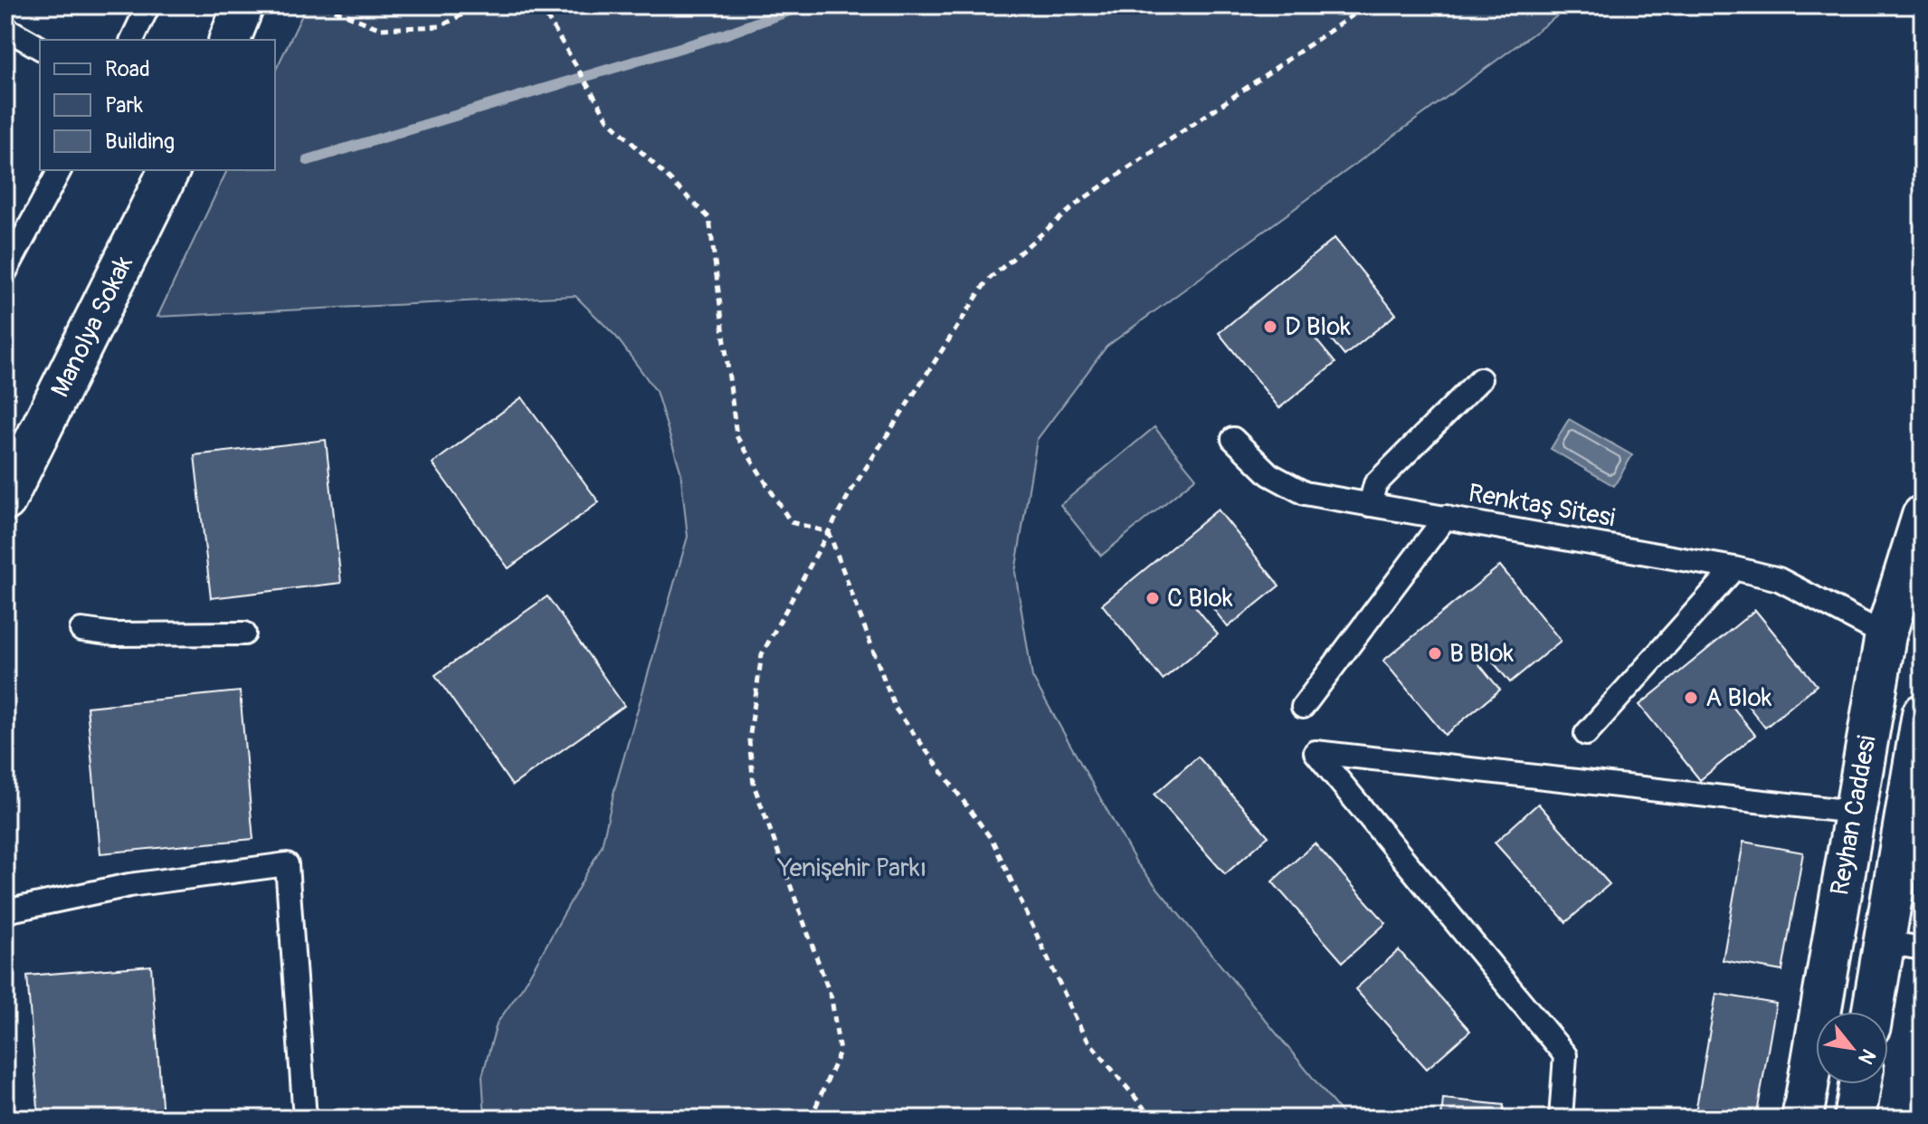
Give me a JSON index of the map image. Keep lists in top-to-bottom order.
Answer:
{
  "streets": {
    "main road": ["Manolya Sokak", "Reyhan Caddesi"],
    "lane": ["Renktaş Sitesi"]
  },
  "crossings": [
    ["Renktaş Sitesi", "Reyhan Caddesi"]
  ],
  "parks": ["Yenişehir Parkı"],
  "places": [
    "D Blok",
    "C Blok",
    "B Blok",
    "A Blok"
  ],
  "legend": ["Road", "Park", "Building"],
  "north": "bottom right"
}
